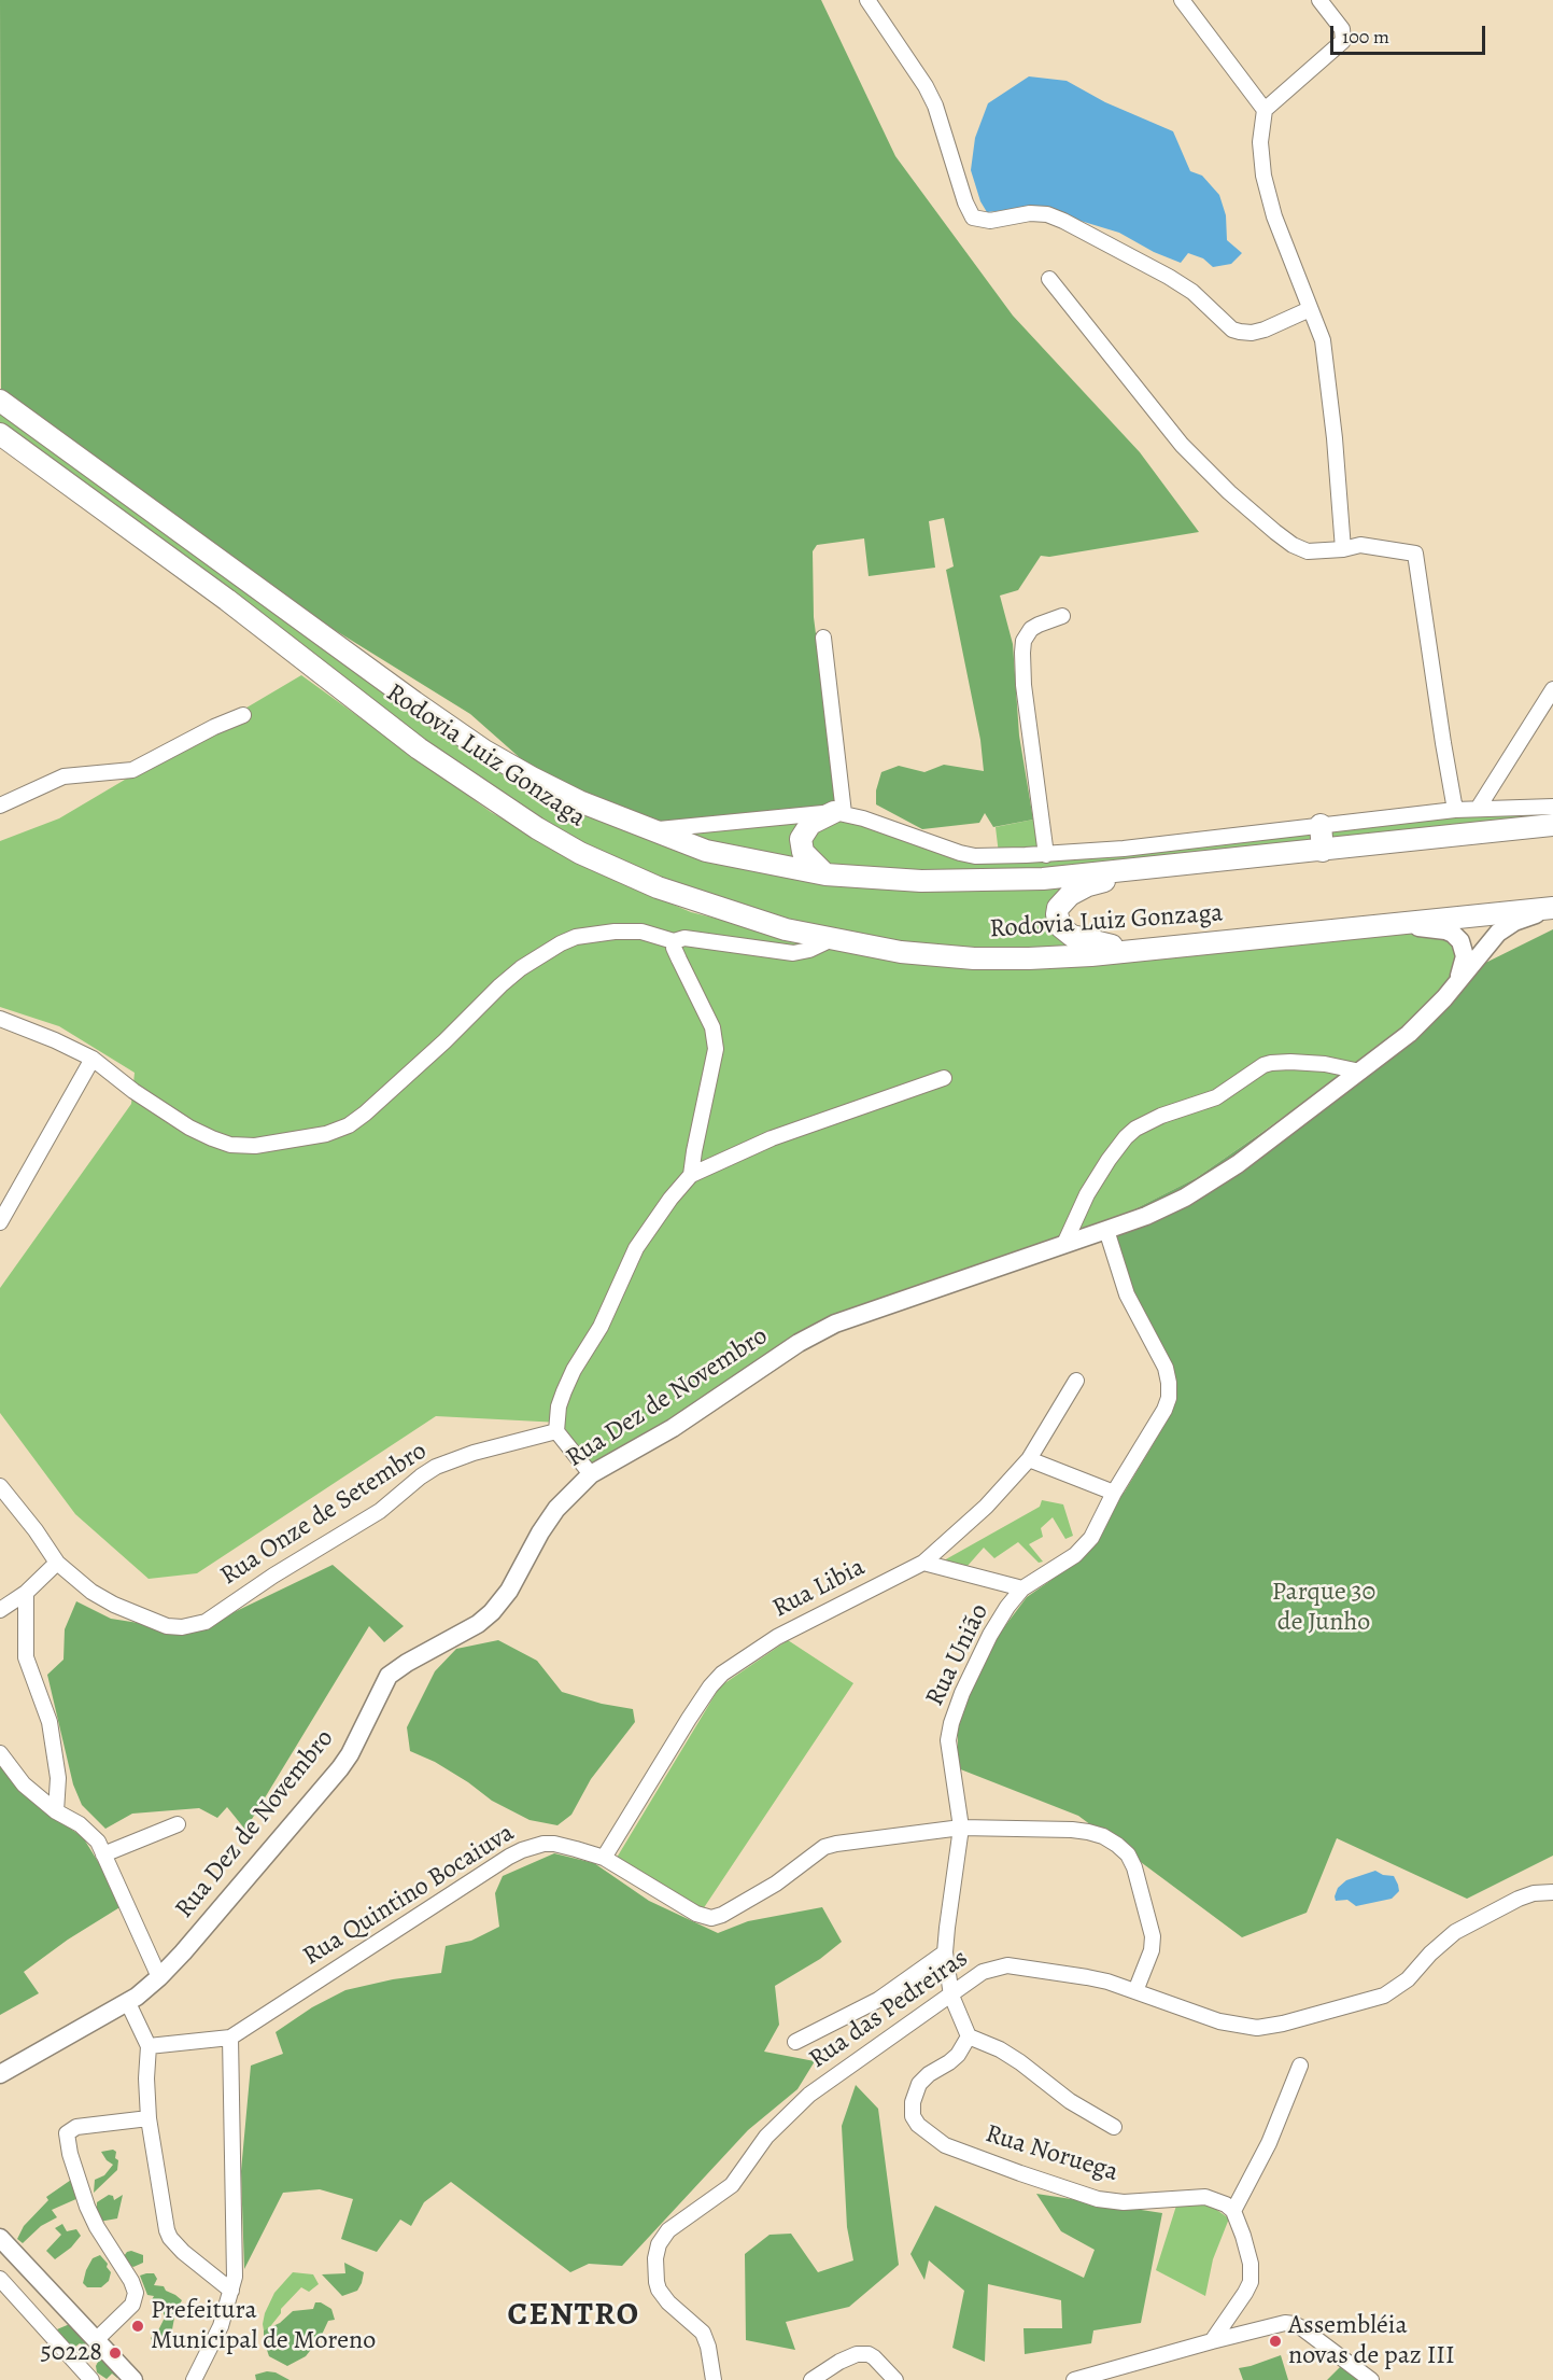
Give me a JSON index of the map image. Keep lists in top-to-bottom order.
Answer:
{
  "streets": {
    "highway": ["Rodovia Luiz Gonzaga"],
    "main road": ["Rua Dez de Novembro"],
    "street": [
      "Rua Onze de Setembro",
      "Rua Libia",
      "Rua União",
      "Rua Quintino Bocaiuva",
      "Rua das Pedreiras",
      "Rua Noruega"
    ]
  },
  "crossings": [
    ["Rodovia Luiz Gonzaga", "Rua Dez de Novembro"],
    ["Rua Dez de Novembro", "Rua União"],
    ["Rua Libia", "Rua Quintino Bocaiuva"],
    ["Rua União", "Rua Quintino Bocaiuva"],
    ["Rua União", "Rua das Pedreiras"],
    ["Rua União", "Rua Noruega"],
    ["Rua Quintino Bocaiuva", "Rua das Pedreiras"]
  ],
  "districts": ["CENTRO"],
  "parks": ["Parque 30 de Junho"],
  "places": ["Prefeitura Municipal de Moreno", "Assembléia novas de paz III", "50228"],
  "scale_bar": "100 m"
}
